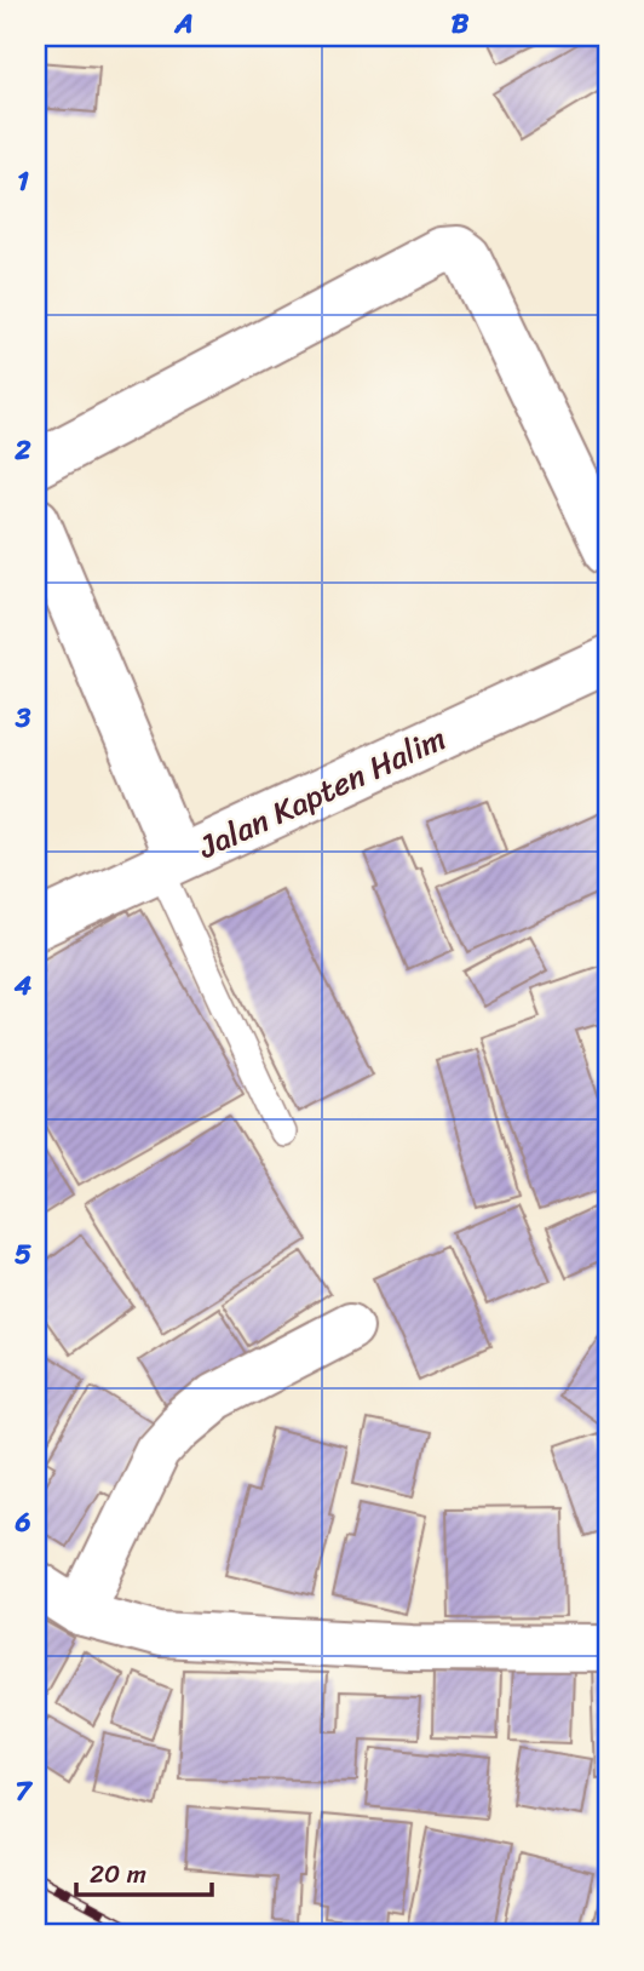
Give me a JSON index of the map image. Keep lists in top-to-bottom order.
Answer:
{
  "streets": {
    "street": ["Jalan Kapten Halim"]
  },
  "scale_bar": "20 m",
  "grid": {
    "columns": ["A", "B"],
    "rows": [
      "1",
      "2",
      "3",
      "4",
      "5",
      "6",
      "7"
    ]
  }
}
